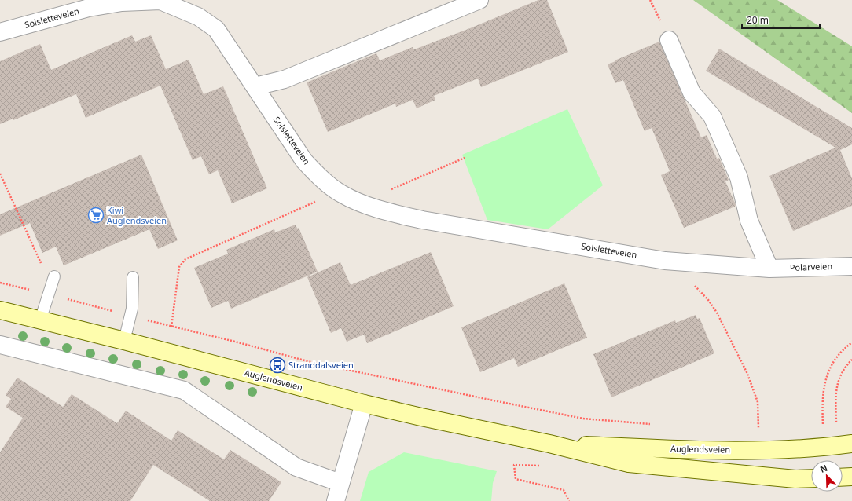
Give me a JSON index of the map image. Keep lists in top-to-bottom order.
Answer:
{
  "streets": {
    "main road": ["Auglendsveien"],
    "street": ["Solsletteveien", "Polarveien"]
  },
  "crossings": [
    ["Solsletteveien", "Polarveien"]
  ],
  "places": {
    "supermarket": ["Kiwi Auglendsveien"],
    "bus stop": ["Stranddalsveien"]
  },
  "scale_bar": "20 m",
  "north": "top left"
}
